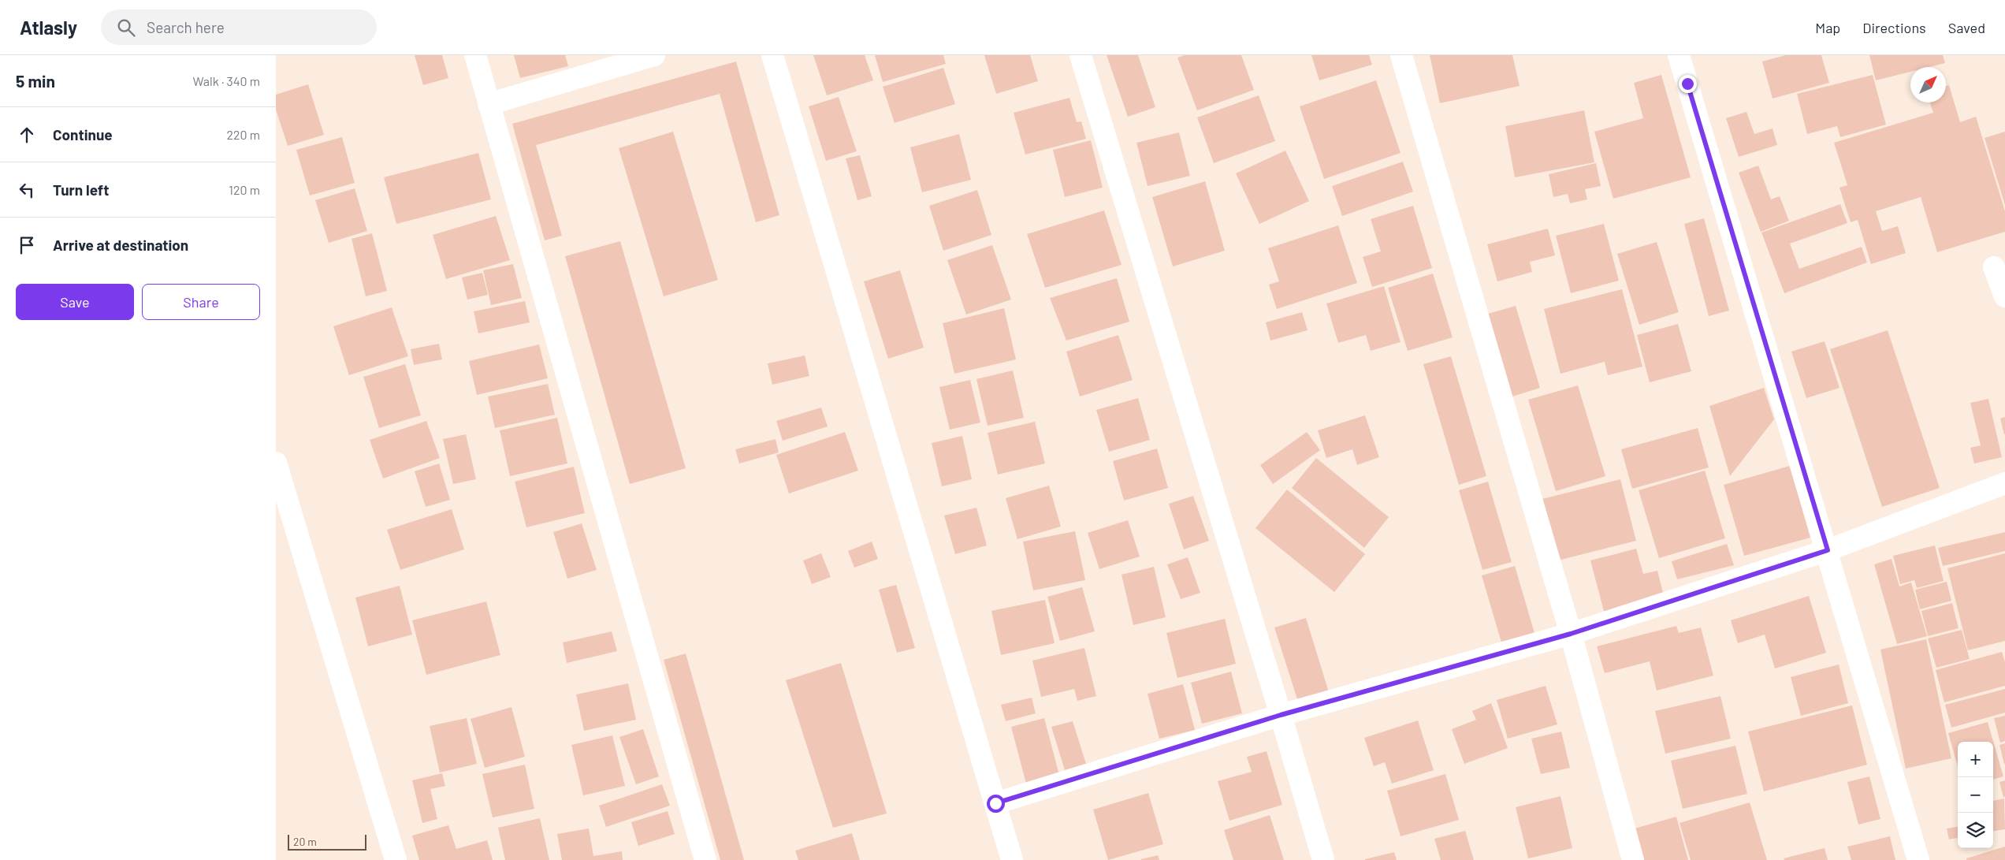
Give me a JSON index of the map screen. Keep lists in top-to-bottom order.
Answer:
{
  "scale_bar": "20 m",
  "north": "top right",
  "page": {
    "header": "Atlasly",
    "search": "Search here",
    "nav": ["Map", "Directions", "Saved"],
    "heading": ["5 min", "Walk · 340 m"],
    "list": [
      ["Continue", "220 m"],
      ["Turn left", "120 m"],
      "Arrive at destination"
    ],
    "buttons": ["Save", "Share"],
    "map_buttons": ["+", "−"],
    "scale": "20 m"
  }
}
